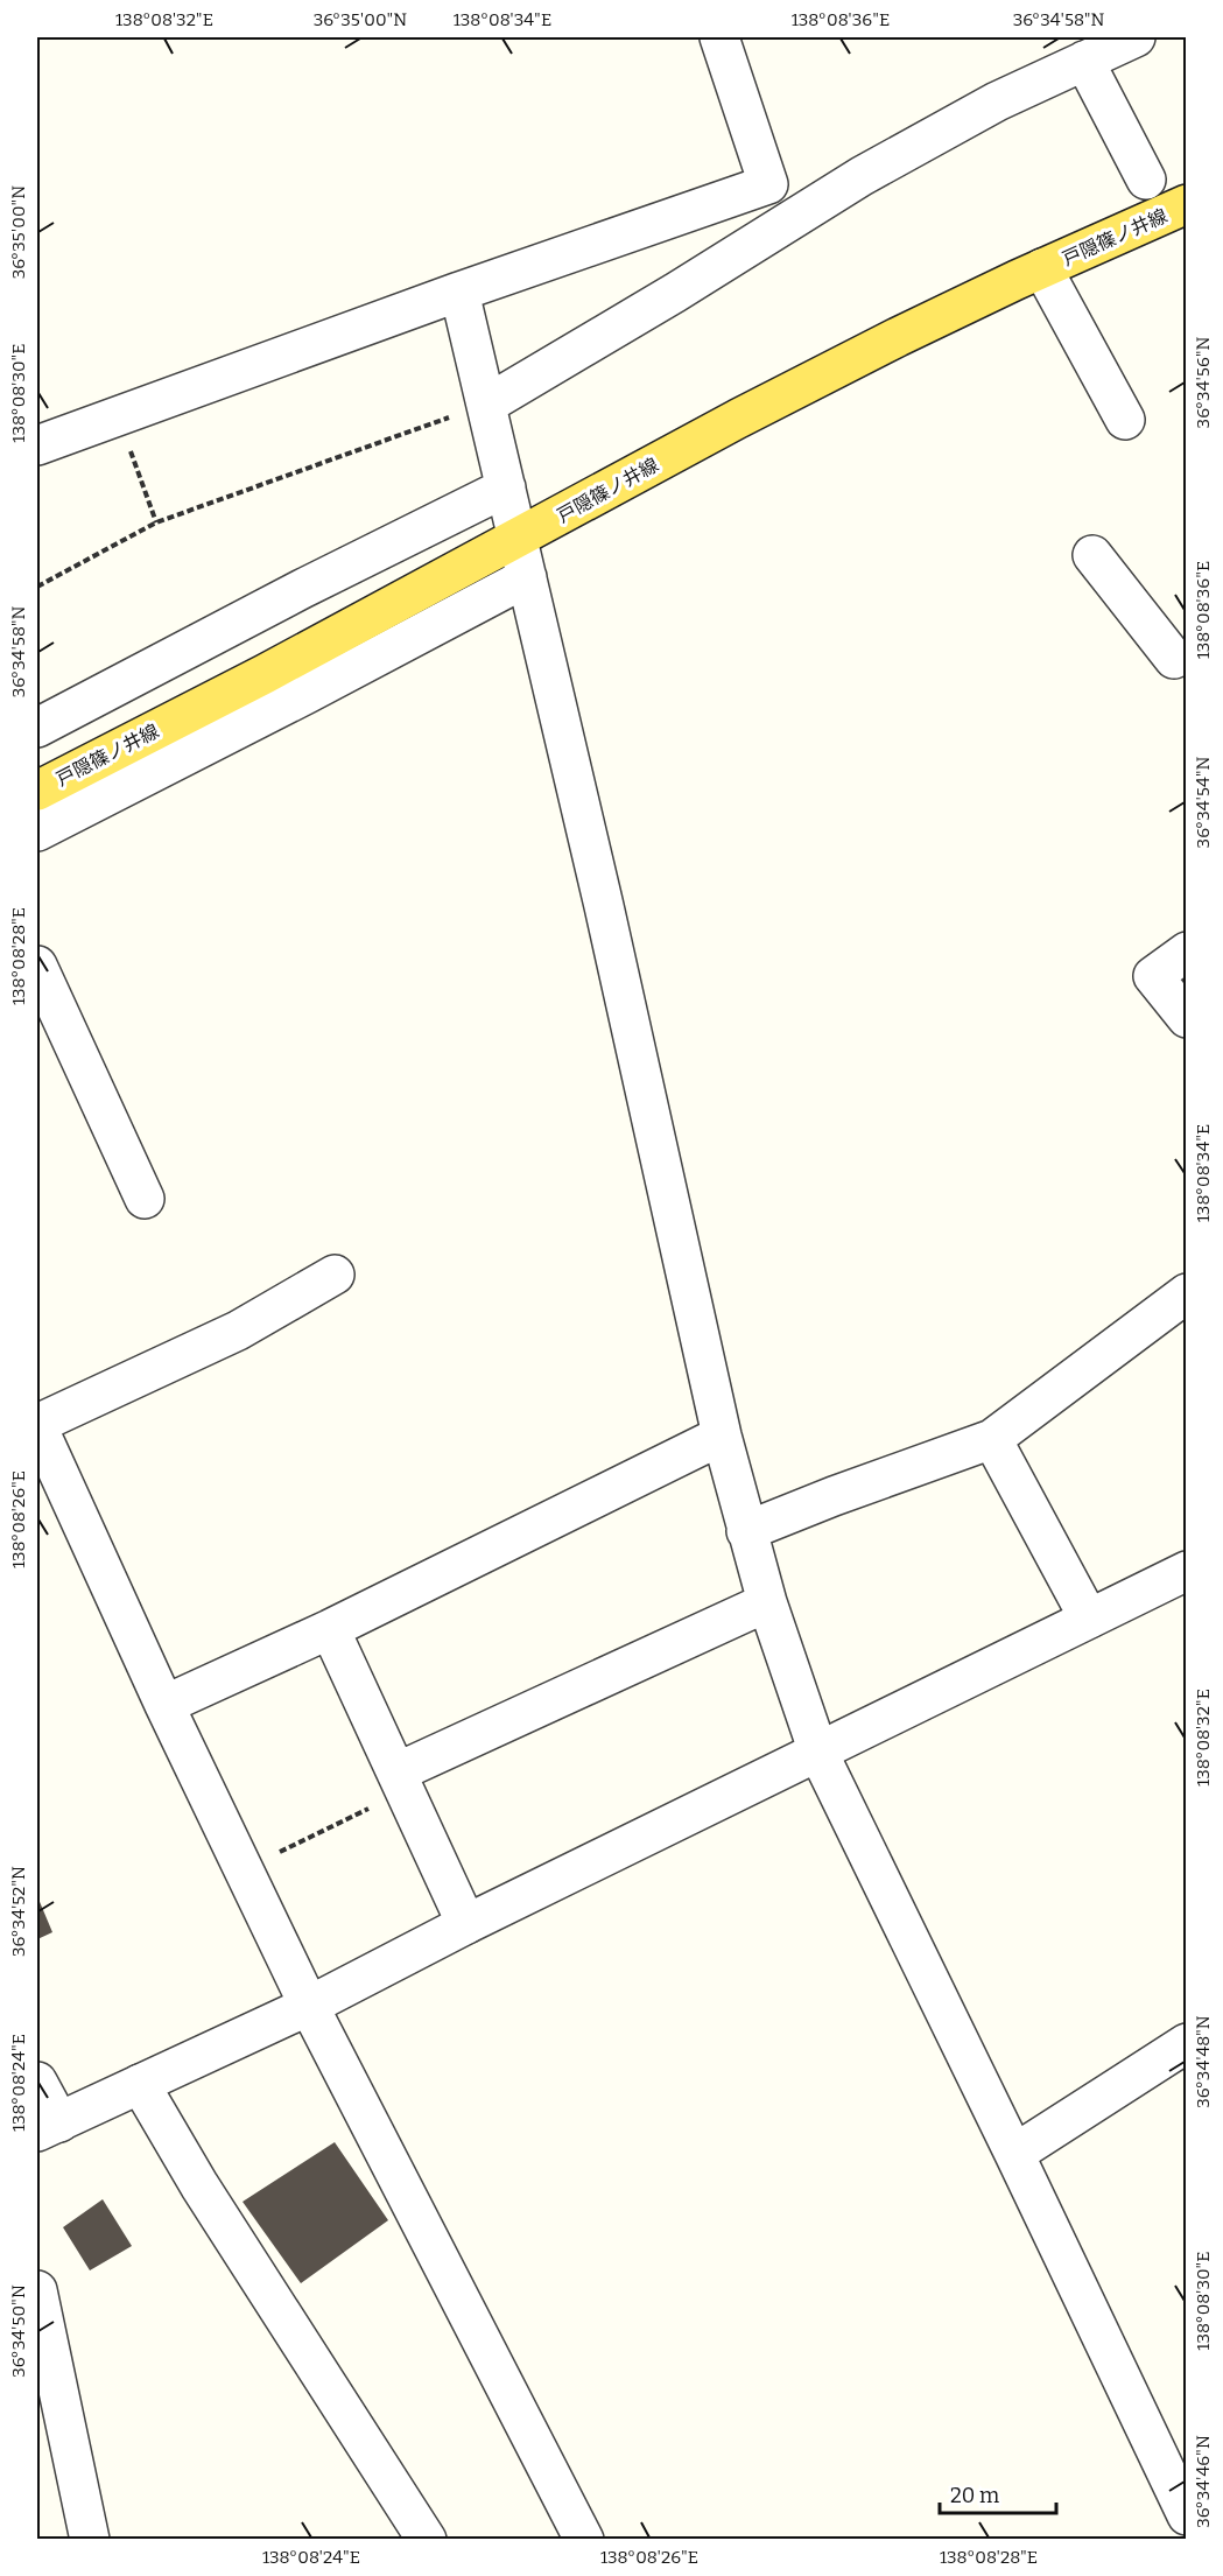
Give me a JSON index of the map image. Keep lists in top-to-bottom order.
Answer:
{
  "streets": {
    "main road": ["戸隠篠ノ井線"]
  },
  "scale_bar": "20 m",
  "coordinates": [
    "138°08'32\"E",
    "36°35'00\"N",
    "138°08'34\"E",
    "138°08'36\"E",
    "36°34'58\"N",
    "36°34'56\"N",
    "138°08'30\"E",
    "36°34'54\"N",
    "138°08'28\"E",
    "138°08'26\"E",
    "36°34'52\"N",
    "36°34'48\"N",
    "138°08'24\"E",
    "36°34'50\"N",
    "36°34'46\"N"
  ]
}
